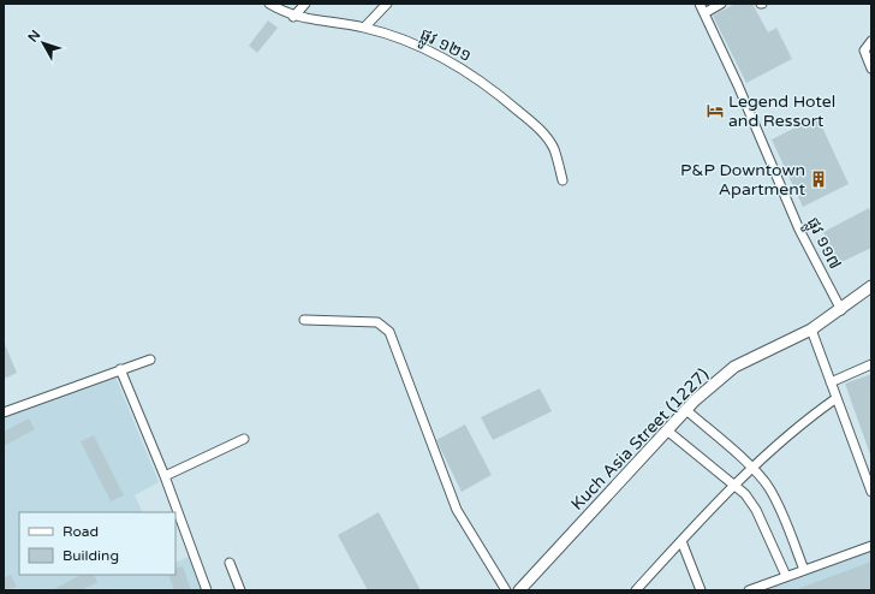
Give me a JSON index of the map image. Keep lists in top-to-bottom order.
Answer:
{
  "streets": {
    "street": ["ផ្លូវ ១២១", "ផ្លូវ ១១៧", "Kuch Asia Street (1227)"]
  },
  "crossings": [
    ["ផ្លូវ ១១៧", "Kuch Asia Street (1227)"]
  ],
  "places": {
    "hotel": ["Legend Hotel and Ressort"],
    "building": ["P&P Downtown Apartment"]
  },
  "legend": ["Road", "Building"],
  "north": "top left"
}
